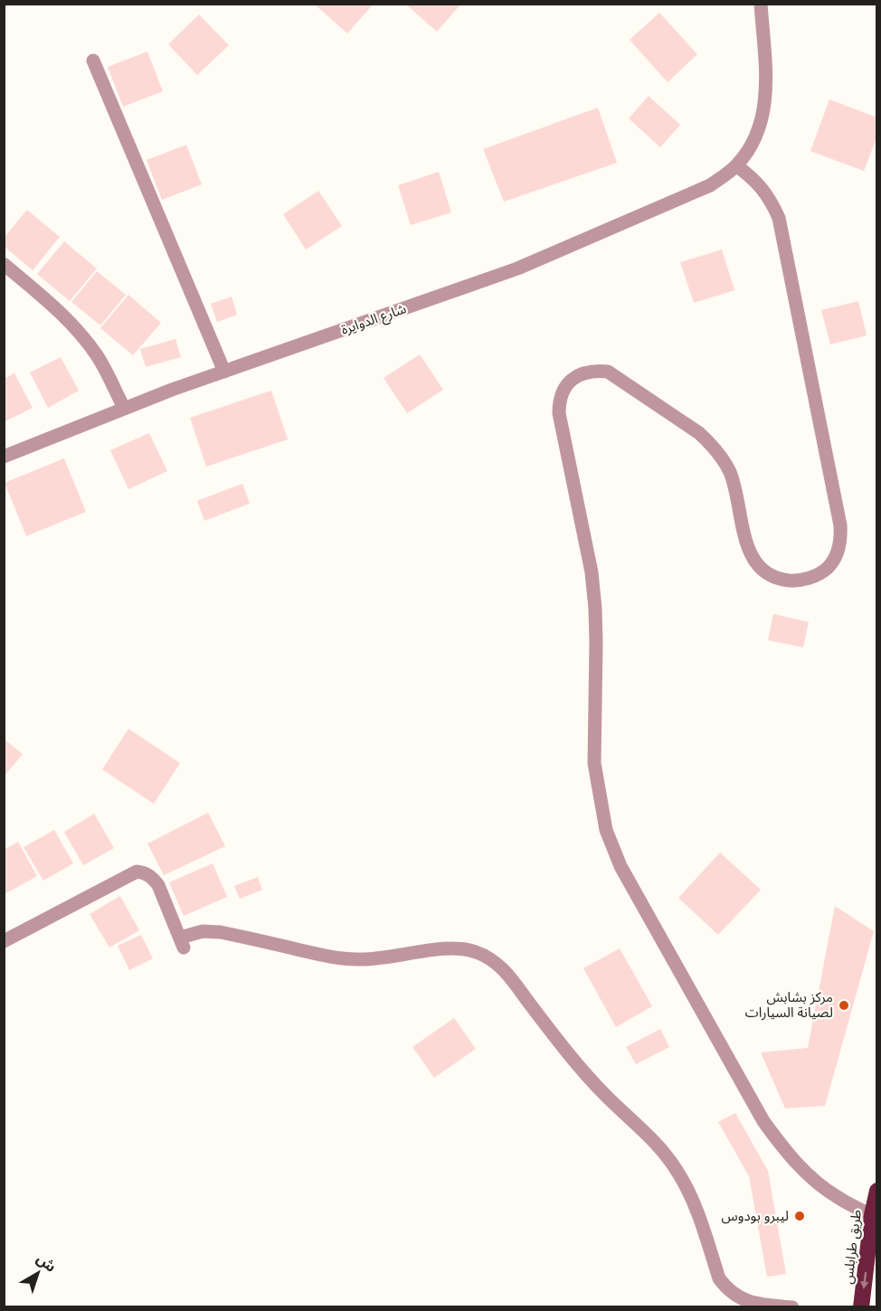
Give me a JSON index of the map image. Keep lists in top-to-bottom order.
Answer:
{
  "streets": {
    "highway": ["طريق طرابلس"],
    "street": ["شارع الدوايرة"]
  },
  "one_way": ["طريق طرابلس"],
  "places": ["مركز بشابش لصيانة السيارات", "ليبرو بودوس"],
  "north": "top right"
}
